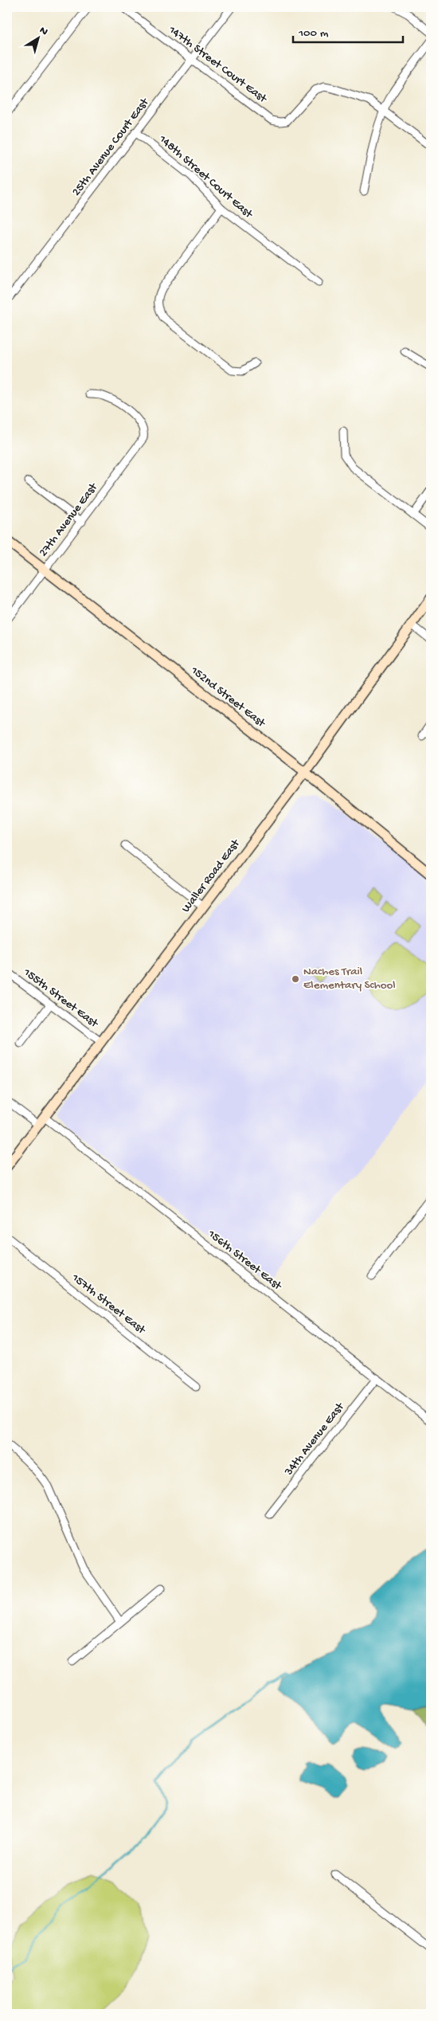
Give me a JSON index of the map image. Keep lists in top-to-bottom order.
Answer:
{
  "streets": {
    "street": [
      "147th Street Court East",
      "25th Avenue Court East",
      "148th Street Court East",
      "27th Avenue East",
      "152nd Street East",
      "Waller Road East",
      "155th Street East",
      "156th Street East",
      "157th Street East",
      "34th Avenue East"
    ]
  },
  "crossings": [
    ["147th Street Court East", "25th Avenue Court East"],
    ["25th Avenue Court East", "148th Street Court East"],
    ["27th Avenue East", "152nd Street East"],
    ["152nd Street East", "Waller Road East"],
    ["Waller Road East", "155th Street East"],
    ["Waller Road East", "156th Street East"],
    ["156th Street East", "34th Avenue East"]
  ],
  "places": ["Naches Trail Elementary School"],
  "scale_bar": "100 m",
  "north": "top right"
}
